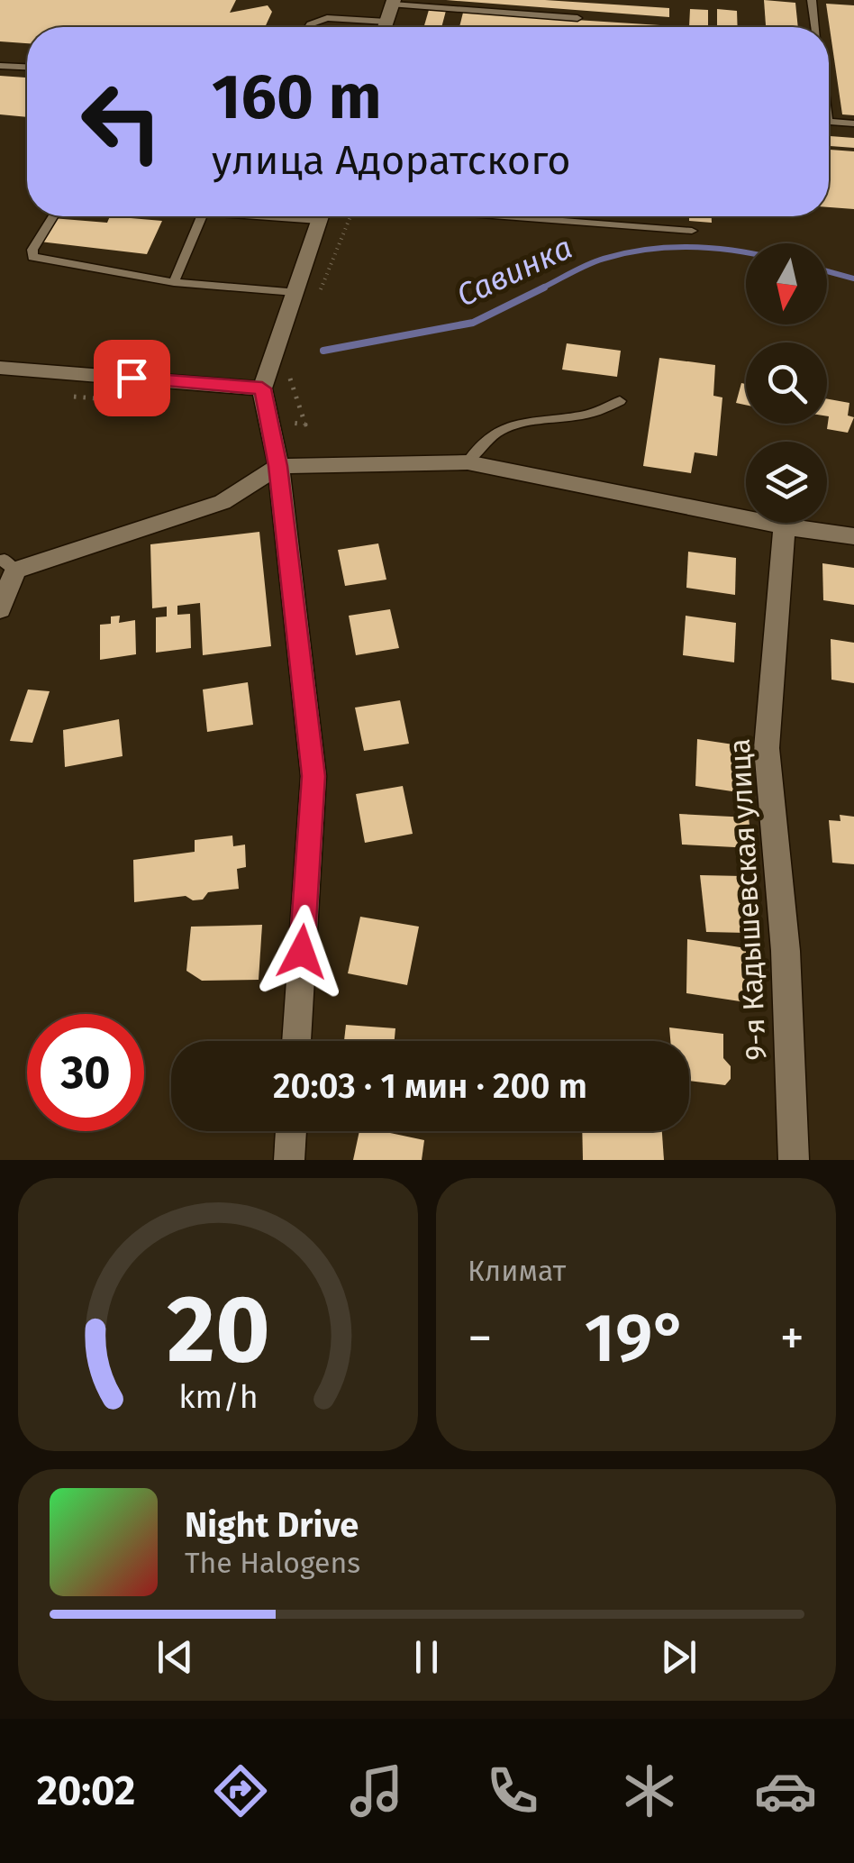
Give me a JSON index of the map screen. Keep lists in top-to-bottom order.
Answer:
{
  "streets": {
    "street": ["9-я Кадышевская улица"]
  },
  "water": ["Савинка"],
  "north": "bottom",
  "page": {
    "turn": ["160 m", "улица Адоратского"],
    "limit": "30",
    "trip": "20:03 · 1 мин · 200 m",
    "tile": "Климат",
    "heat": ["−", "19°", "+"],
    "song": ["Night Drive", "The Halogens"],
    "tabs": "20:02",
    "gauge": ["20", "km/h"]
  }
}
